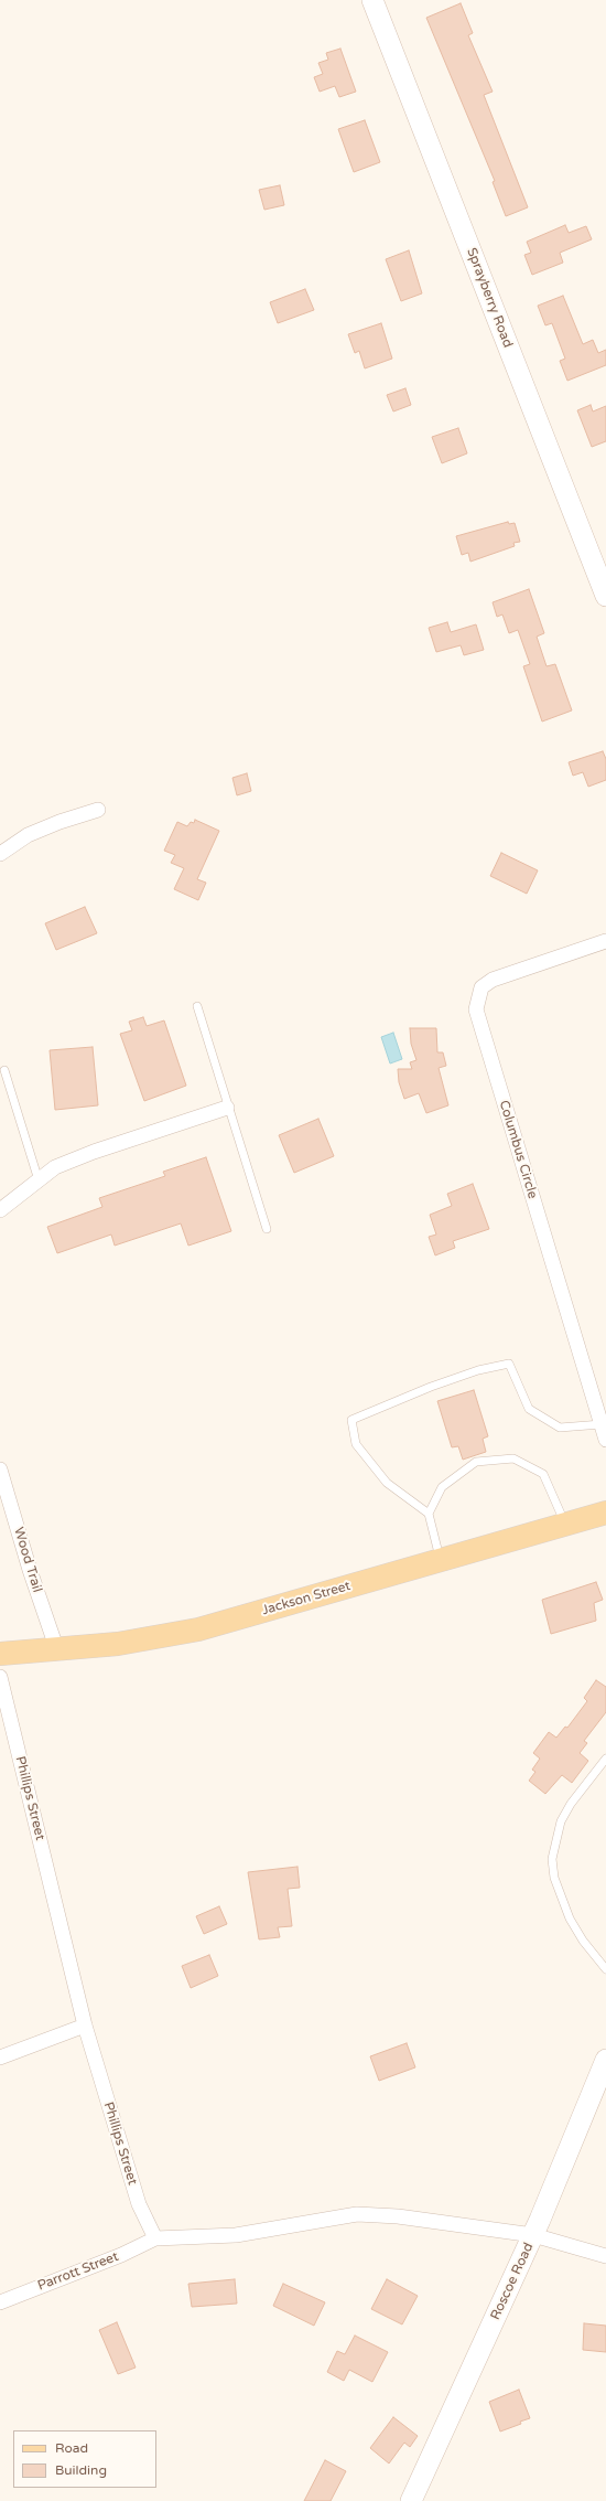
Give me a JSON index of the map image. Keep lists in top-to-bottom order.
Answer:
{
  "streets": {
    "main road": ["Jackson Street"],
    "street": [
      "Sprayberry Road",
      "Columbus Circle",
      "Wood Trail",
      "Phillips Street",
      "Parrott Street",
      "Roscoe Road"
    ]
  },
  "crossings": [
    ["Wood Trail", "Jackson Street"],
    ["Phillips Street", "Parrott Street"]
  ],
  "legend": ["Road", "Building"]
}
